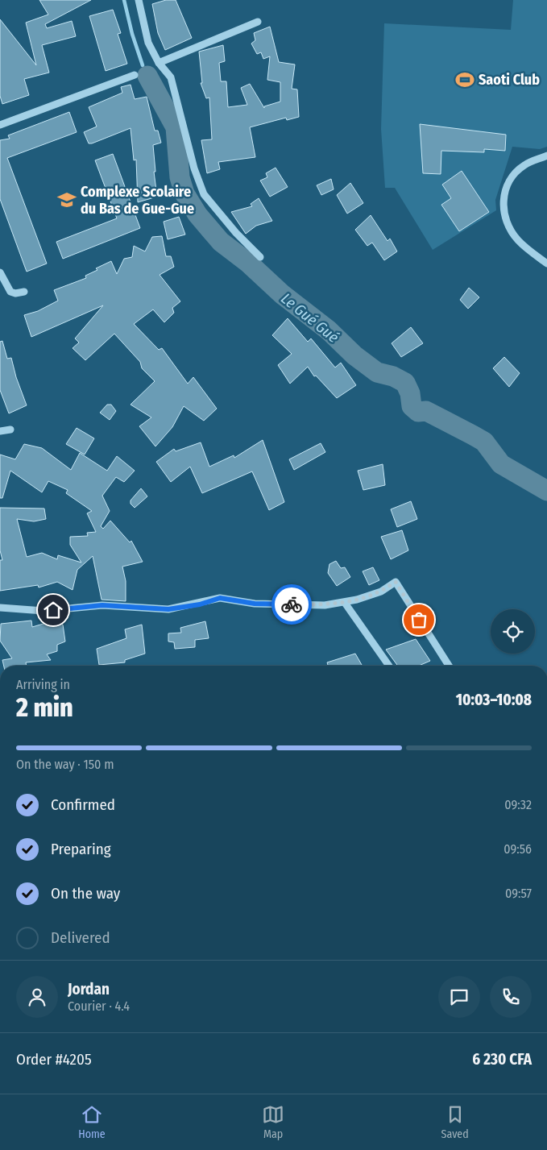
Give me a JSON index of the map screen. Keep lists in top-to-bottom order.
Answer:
{
  "water": ["Le Gué Gué"],
  "places": {
    "sports": ["Saoti Club"],
    "school or university": ["Complexe Scolaire du Bas de Gue-Gue"]
  },
  "page": {
    "heading": ["2 min", "Arriving in", "10:03–10:08"],
    "panel": [
      "Jordan",
      "Courier · 4.4",
      "Order #4205",
      "6 230 CFA"
    ],
    "bar": "On the way · 150 m",
    "list": [
      ["Confirmed", "09:32"],
      ["Preparing", "09:56"],
      ["On the way", "09:57"],
      "Delivered"
    ],
    "tabs": ["Home", "Map", "Saved"]
  }
}
